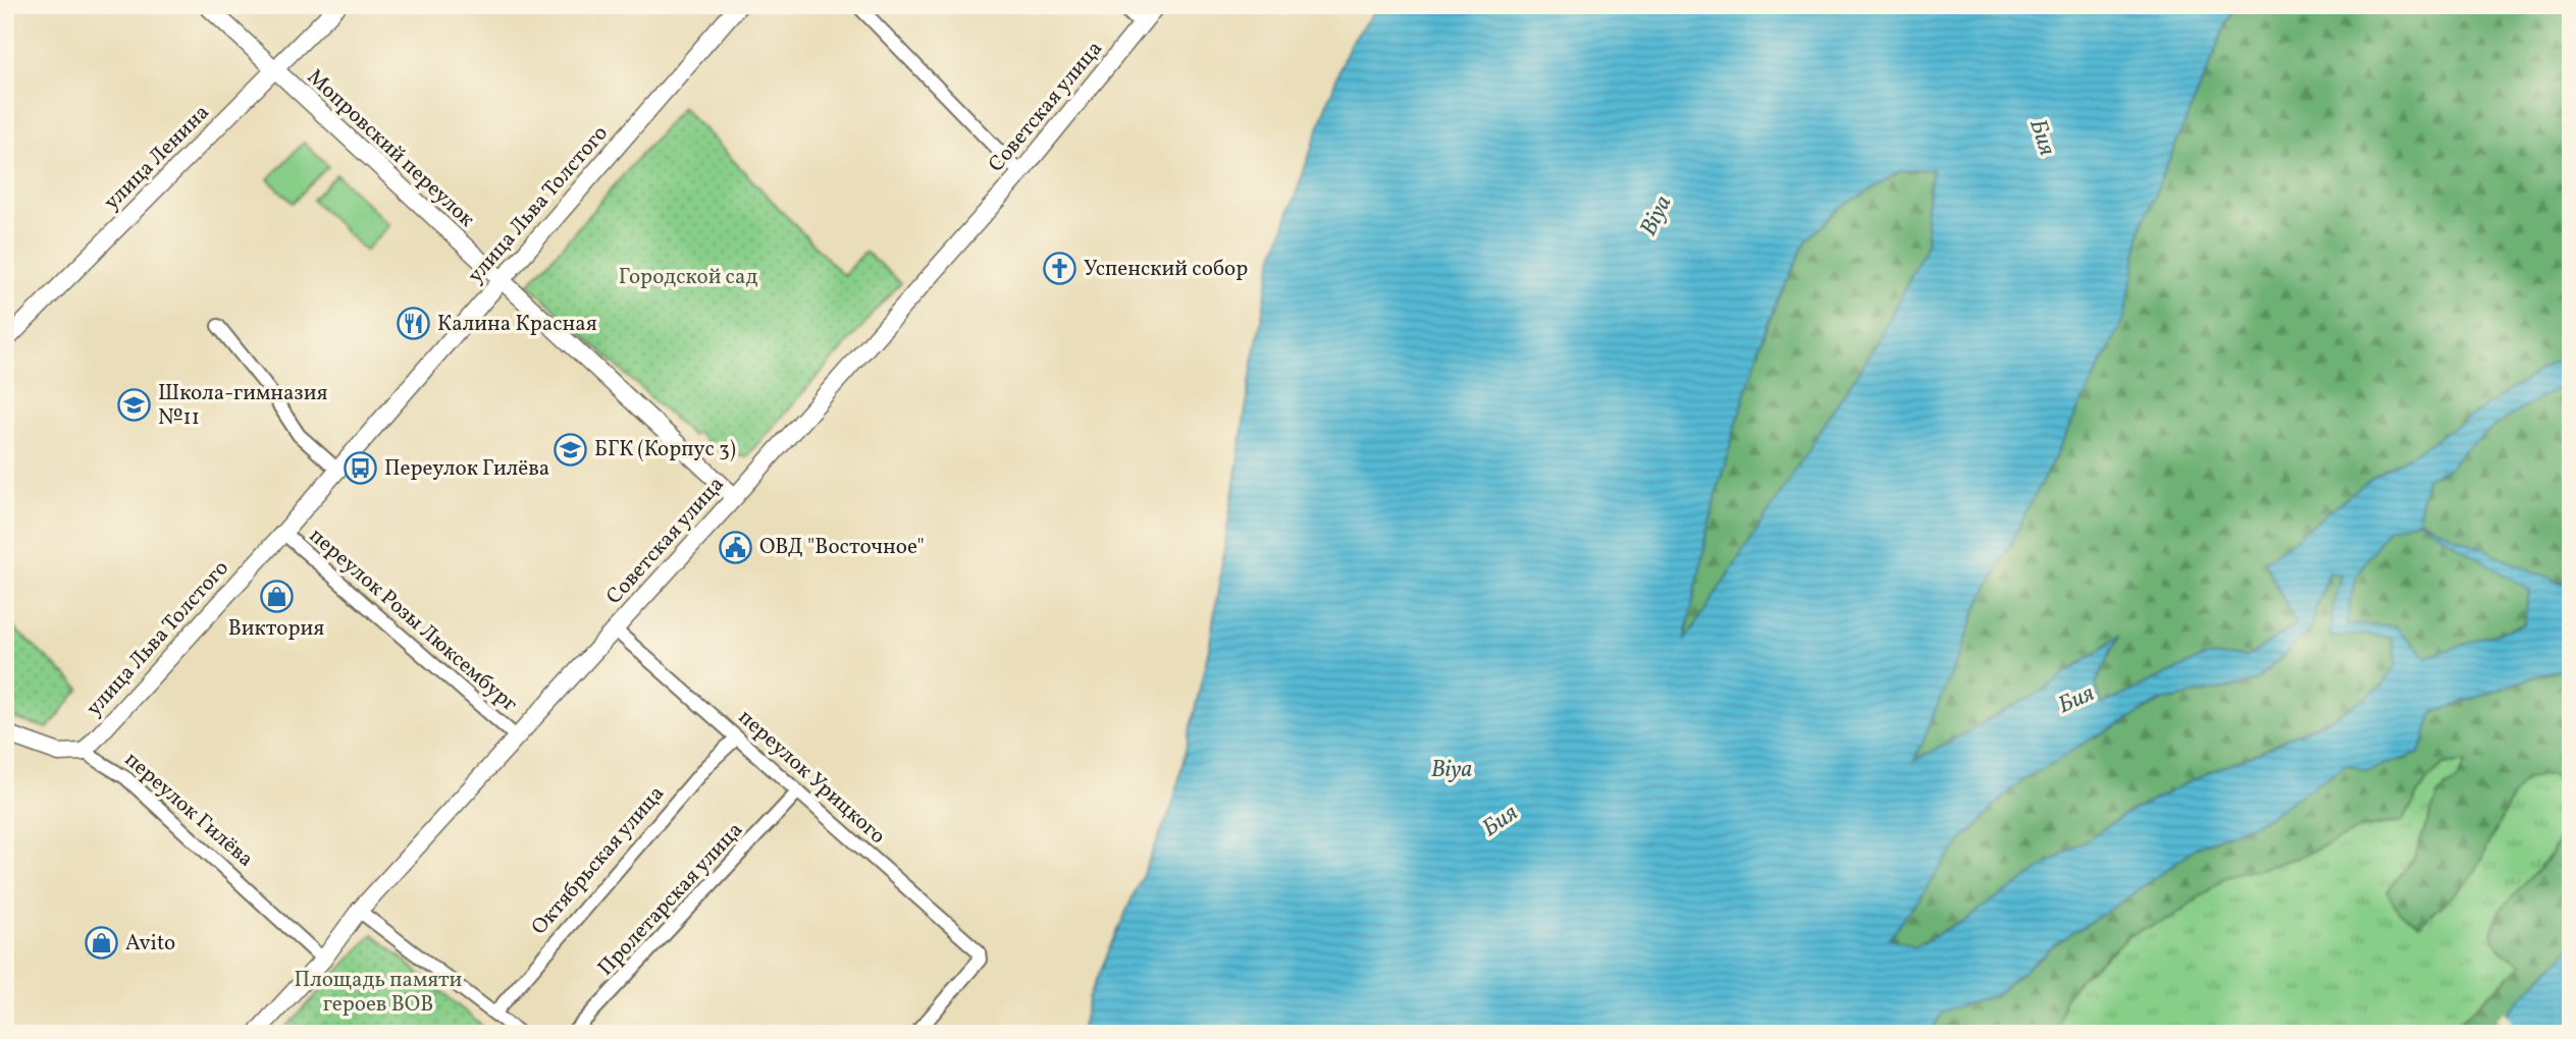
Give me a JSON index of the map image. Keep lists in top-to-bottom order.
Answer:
{
  "streets": {
    "street": [
      "Советская улица",
      "Мопровский переулок",
      "улица Ленина",
      "улица Льва Толстого",
      "переулок Розы Люксембург",
      "переулок Урицкого",
      "переулок Гилёва",
      "Октябрьская улица",
      "Пролетарская улица"
    ]
  },
  "crossings": [
    ["Советская улица", "Мопровский переулок"],
    ["Советская улица", "переулок Розы Люксембург"],
    ["Советская улица", "переулок Урицкого"],
    ["Советская улица", "переулок Гилёва"],
    ["Мопровский переулок", "улица Ленина"],
    ["Мопровский переулок", "улица Льва Толстого"],
    ["улица Льва Толстого", "переулок Розы Люксембург"],
    ["улица Льва Толстого", "переулок Гилёва"],
    ["переулок Урицкого", "Октябрьская улица"],
    ["переулок Урицкого", "Пролетарская улица"]
  ],
  "water": ["Бия", "Biya"],
  "parks": ["Городской сад", "Площадь памяти героев ВОВ"],
  "places": {
    "church": ["Успенский собор"],
    "restaurant": ["Калина Красная"],
    "school or university": ["Школа-гимназия №11", "БГК (Корпус 3)"],
    "bus stop": ["Переулок Гилёва"],
    "public building": ["ОВД \"Восточное\""],
    "shop": ["Виктория", "Avito"]
  }
}
